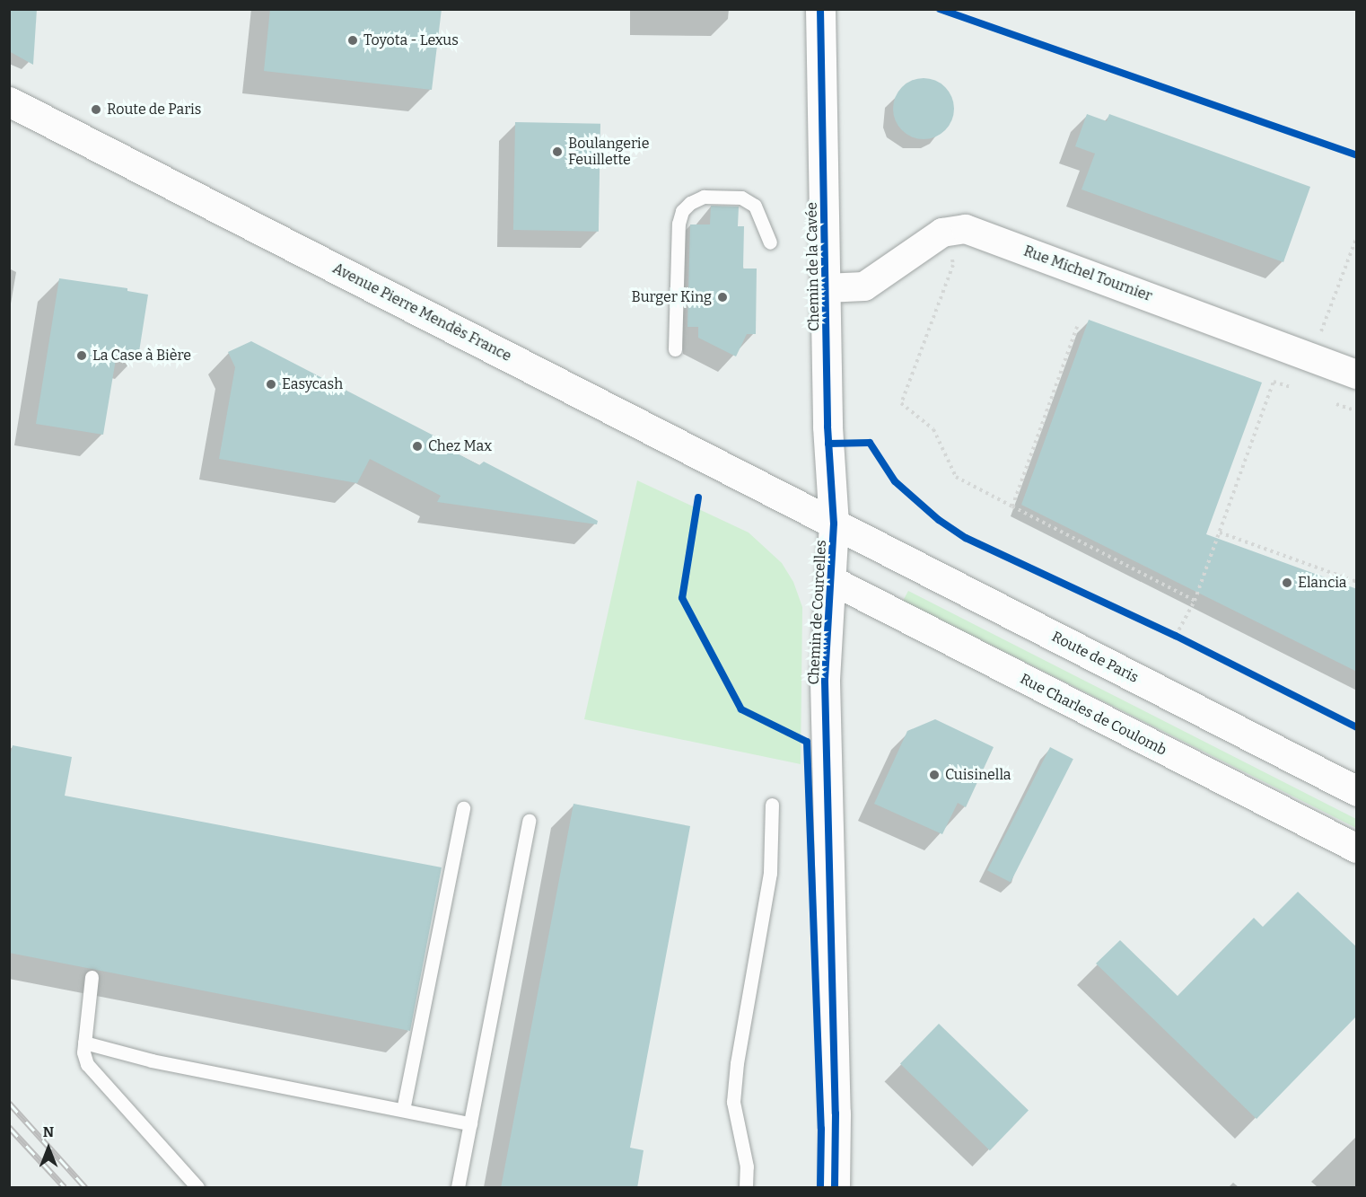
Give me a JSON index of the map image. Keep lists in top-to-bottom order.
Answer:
{
  "streets": {
    "main road": [
      "Chemin de la Cavée",
      "Avenue Pierre Mendès France",
      "Chemin de Courcelles",
      "Route de Paris"
    ],
    "street": ["Rue Michel Tournier", "Rue Charles de Coulomb"]
  },
  "crossings": [
    ["Chemin de la Cavée", "Rue Michel Tournier"],
    ["Chemin de la Cavée", "Avenue Pierre Mendès France"],
    ["Chemin de la Cavée", "Chemin de Courcelles"],
    ["Chemin de la Cavée", "Route de Paris"],
    ["Avenue Pierre Mendès France", "Chemin de Courcelles"],
    ["Avenue Pierre Mendès France", "Route de Paris"],
    ["Chemin de Courcelles", "Route de Paris"],
    ["Chemin de Courcelles", "Rue Charles de Coulomb"]
  ],
  "places": [
    "Toyota - Lexus",
    "Route de Paris",
    "Boulangerie Feuillette",
    "Burger King",
    "La Case à Bière",
    "Easycash",
    "Chez Max",
    "Elancia",
    "Cuisinella"
  ],
  "north": "top"
}
